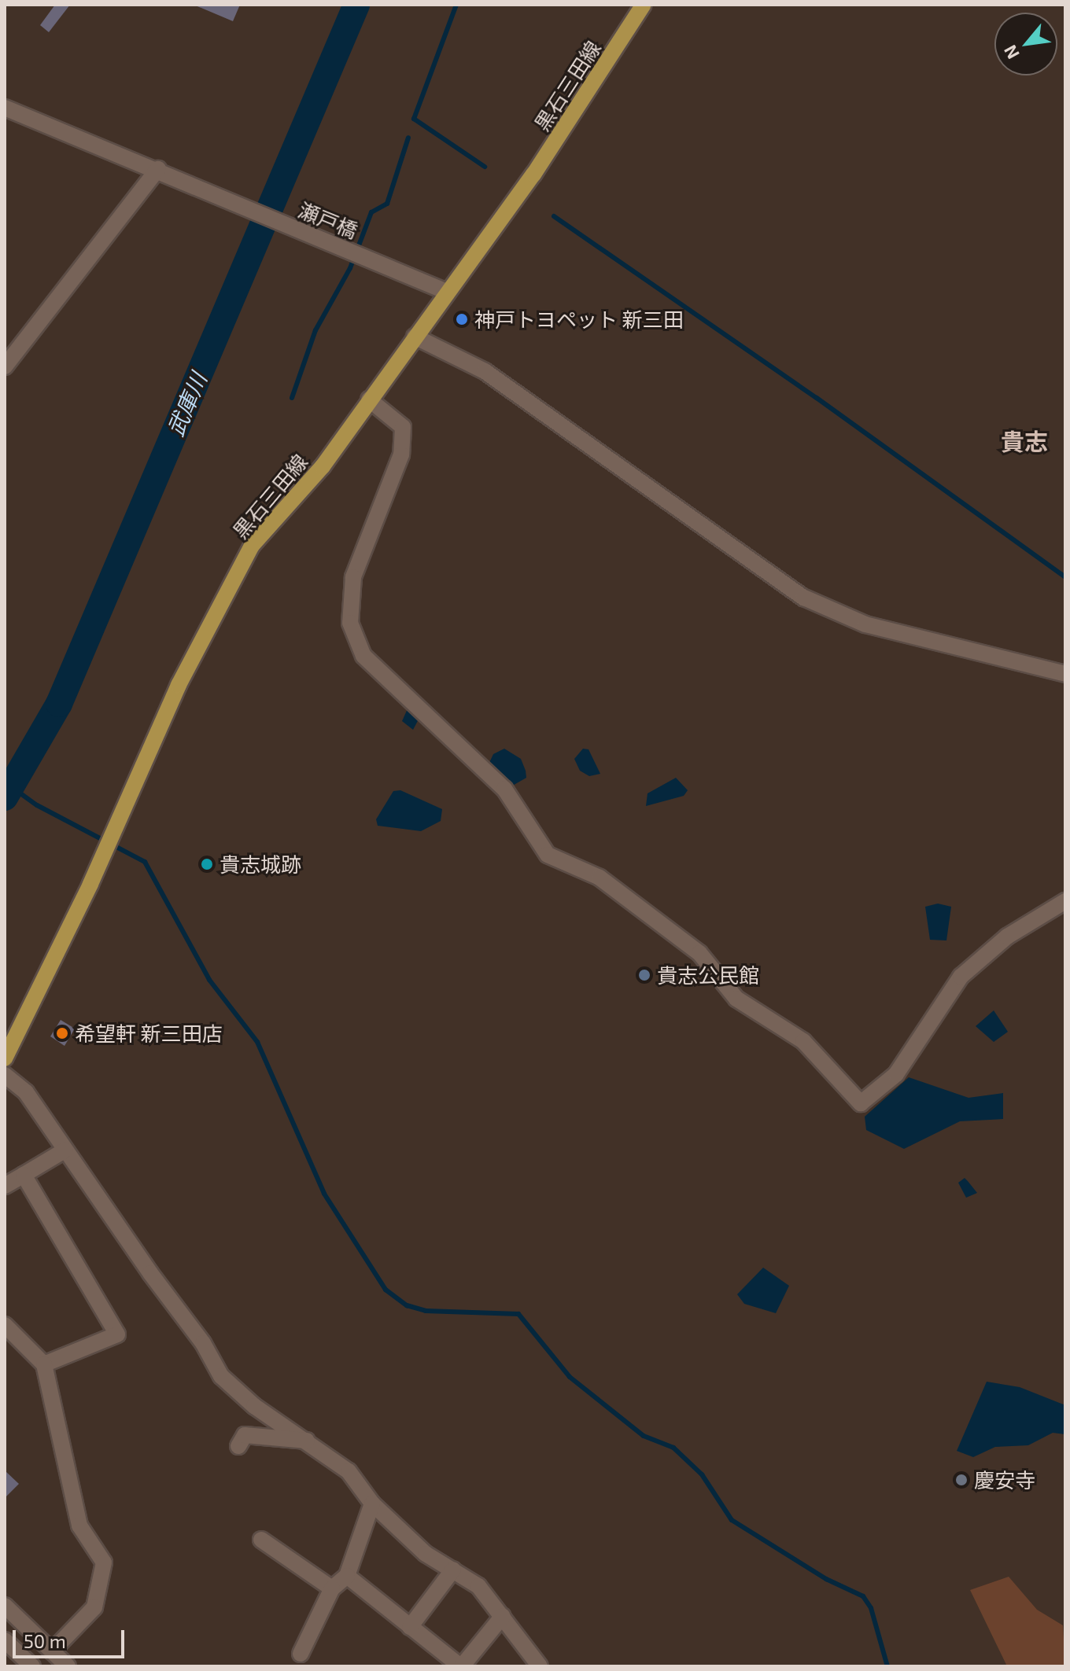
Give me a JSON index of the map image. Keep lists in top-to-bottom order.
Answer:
{
  "streets": {
    "main road": ["黒石三田線"],
    "street": ["瀬戸橋"]
  },
  "crossings": [
    ["黒石三田線", "瀬戸橋"]
  ],
  "districts": ["貴志"],
  "water": ["武庫川"],
  "places": [
    "神戸トヨペット 新三田",
    "貴志城跡",
    "貴志公民館",
    "希望軒 新三田店",
    "慶安寺"
  ],
  "scale_bar": "50 m",
  "north": "bottom left"
}
